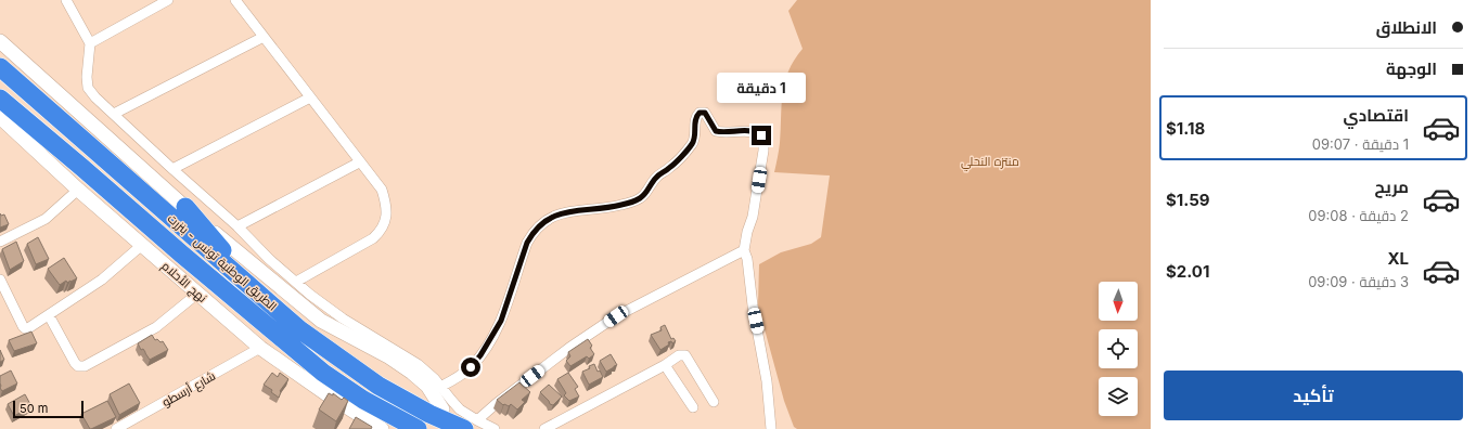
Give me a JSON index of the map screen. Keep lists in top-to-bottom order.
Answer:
{
  "streets": {
    "highway": ["الطريق الوطنية تونس - بنزرت"],
    "street": ["نهج الأحلام", "شارع أرسطو"]
  },
  "crossings": [
    ["نهج الأحلام", "شارع أرسطو"]
  ],
  "parks": ["منتزه النحلي"],
  "scale_bar": "50 m",
  "north": "bottom",
  "page": {
    "banner": ["الانطلاق", "الوجهة"],
    "bubble": "1 دقيقة",
    "list": [
      {
        "name": "اقتصادي",
        "note": "1 دقيقة · 09:07",
        "value": "$1.18"
      },
      {
        "name": "مريح",
        "note": "2 دقيقة · 09:08",
        "value": "$1.59"
      },
      {
        "name": "XL",
        "note": "3 دقيقة · 09:09",
        "value": "$2.01"
      }
    ],
    "buttons": "تأكيد",
    "scale": "50 m"
  }
}
